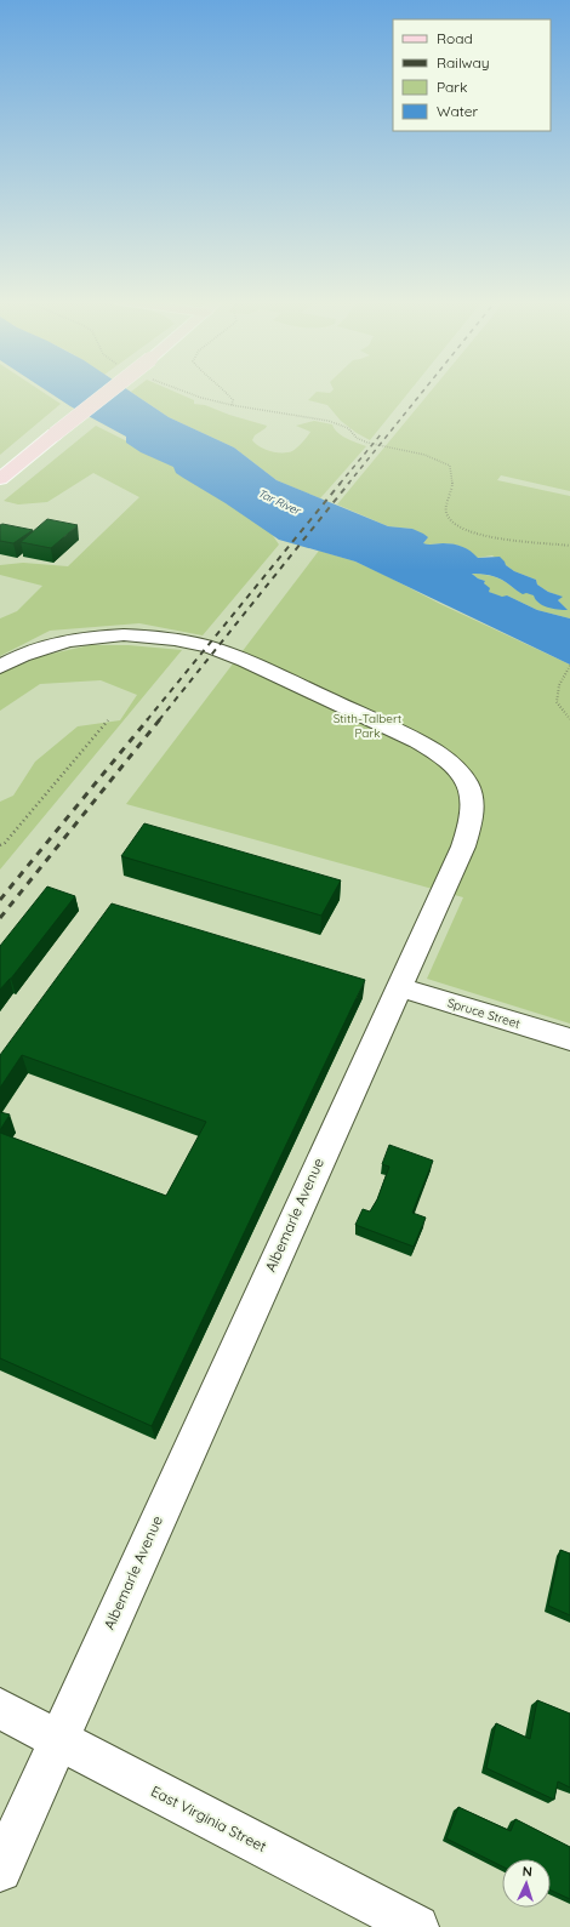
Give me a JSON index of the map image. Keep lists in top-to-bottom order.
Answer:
{
  "streets": {
    "street": ["Spruce Street", "Albemarle Avenue", "East Virginia Street"]
  },
  "crossings": [
    ["Spruce Street", "Albemarle Avenue"],
    ["Albemarle Avenue", "East Virginia Street"]
  ],
  "water": ["Tar River"],
  "parks": ["Stith-Talbert Park"],
  "legend": [
    "Road",
    "Railway",
    "Park",
    "Water"
  ],
  "north": "top"
}
